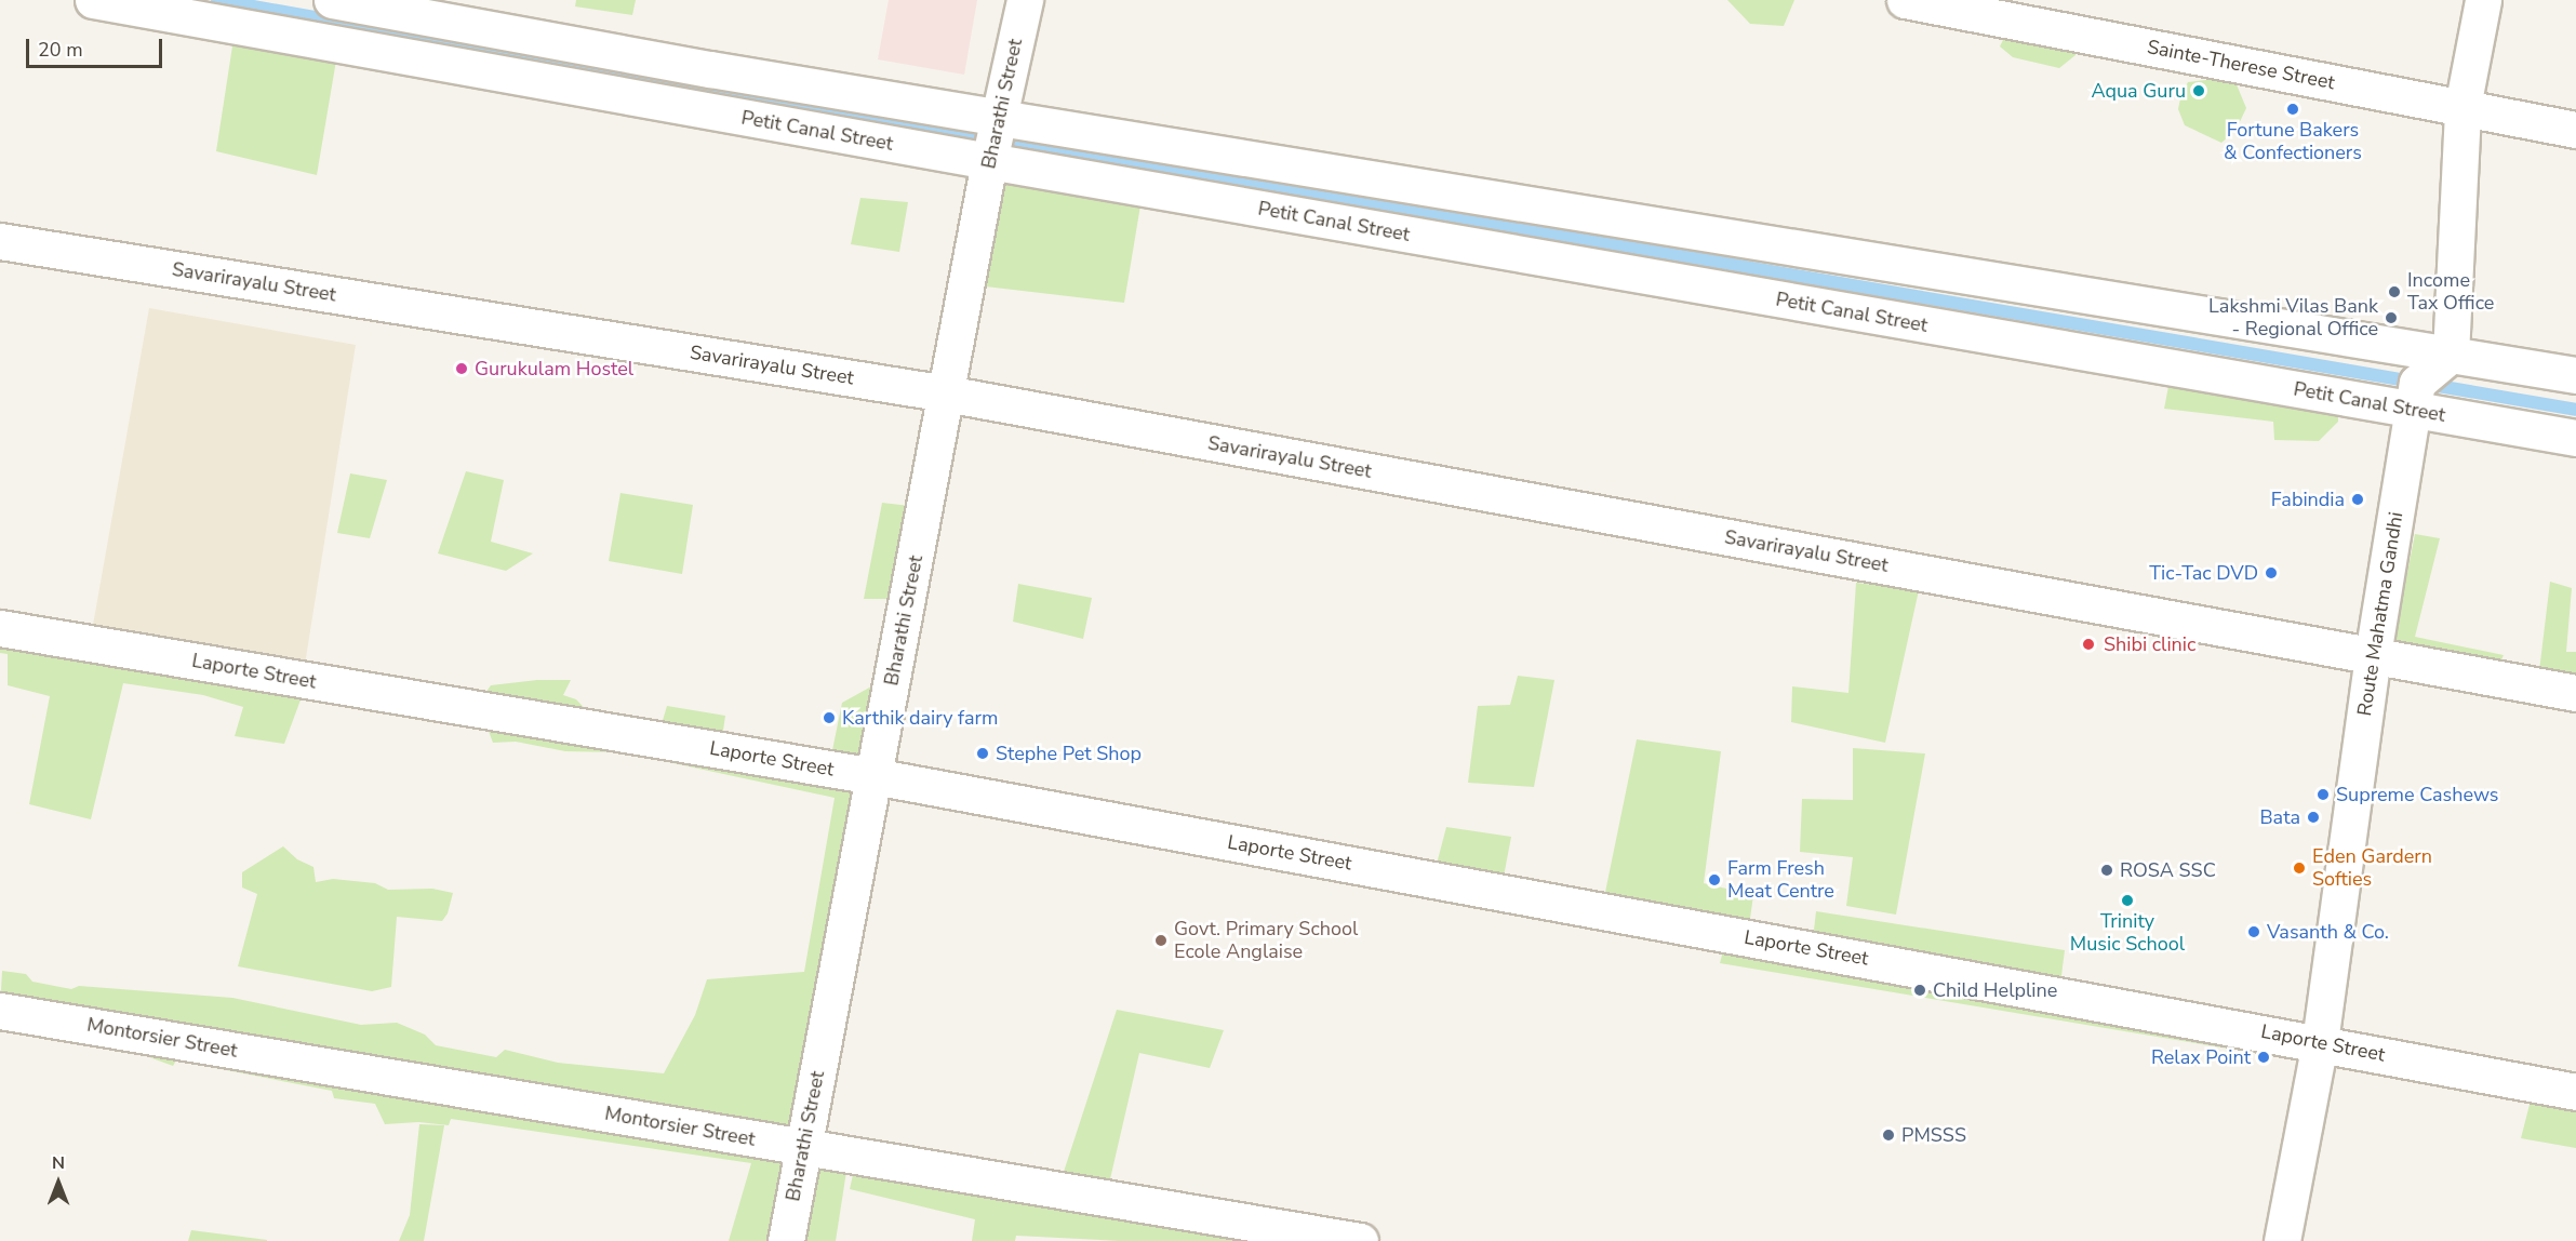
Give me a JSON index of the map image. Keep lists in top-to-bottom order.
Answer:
{
  "streets": {
    "street": [
      "Sainte-Therese Street",
      "Bharathi Street",
      "Petit Canal Street",
      "Savarirayalu Street",
      "Route Mahatma Gandhi",
      "Laporte Street",
      "Montorsier Street"
    ]
  },
  "crossings": [
    ["Bharathi Street", "Petit Canal Street"],
    ["Bharathi Street", "Savarirayalu Street"],
    ["Bharathi Street", "Laporte Street"],
    ["Bharathi Street", "Montorsier Street"],
    ["Petit Canal Street", "Route Mahatma Gandhi"],
    ["Savarirayalu Street", "Route Mahatma Gandhi"],
    ["Route Mahatma Gandhi", "Laporte Street"]
  ],
  "places": [
    "Aqua Guru",
    "Fortune Bakers & Confectioners",
    "Income Tax Office",
    "Lakshmi Vilas Bank - Regional Office",
    "Gurukulam Hostel",
    "Fabindia",
    "Tic-Tac DVD",
    "Shibi clinic",
    "Karthik dairy farm",
    "Stephe Pet Shop",
    "Supreme Cashews",
    "Bata",
    "Eden Gardern Softies",
    "ROSA SSC",
    "Farm Fresh Meat Centre",
    "Trinity Music School",
    "Vasanth & Co.",
    "Govt. Primary School Ecole Anglaise",
    "Child Helpline",
    "Relax Point",
    "PMSSS"
  ],
  "scale_bar": "20 m",
  "north": "top"
}
